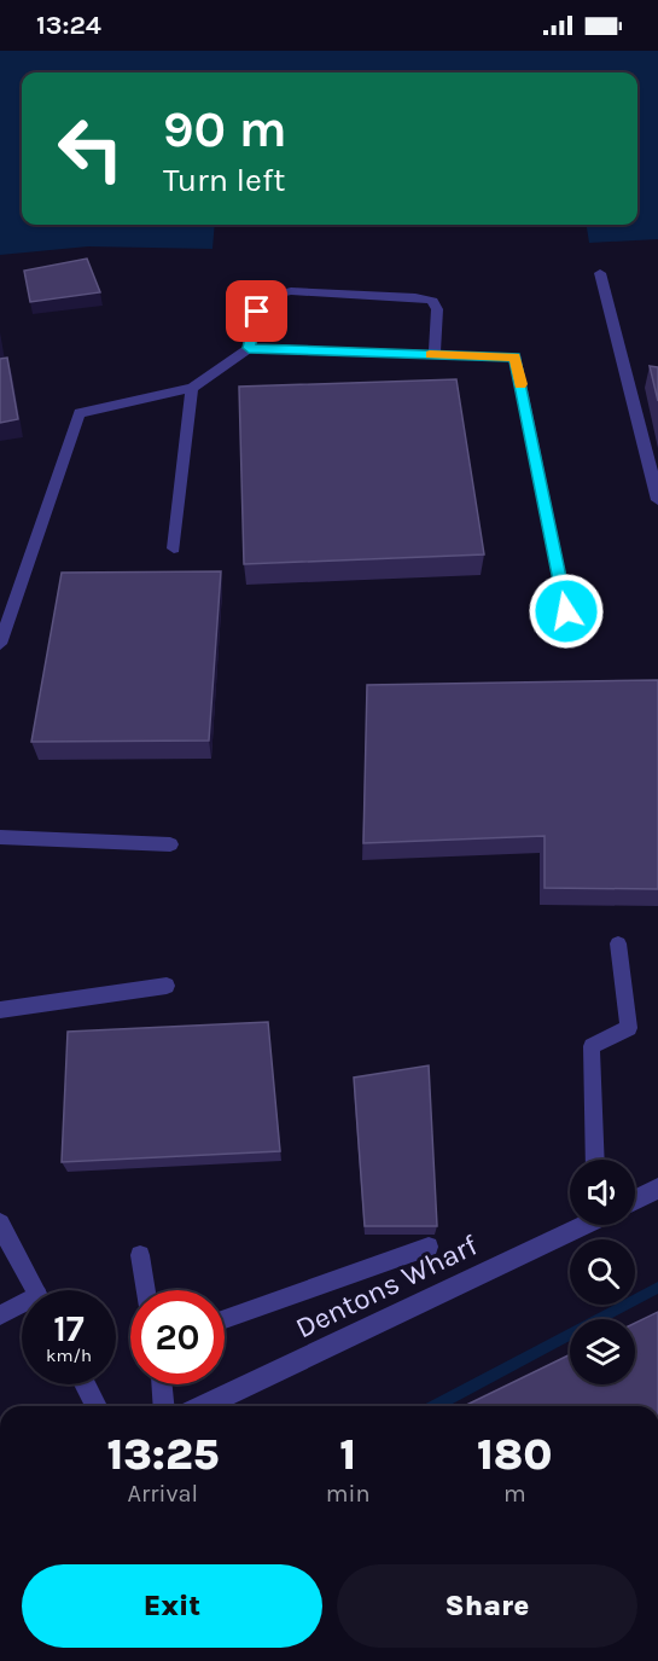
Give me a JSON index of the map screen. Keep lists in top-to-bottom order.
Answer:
{
  "streets": {
    "street": ["Dentons Wharf"]
  },
  "page": {
    "status": "13:24",
    "turn": ["90 m", "Turn left"],
    "speed": "17 km/h",
    "limit": "20",
    "eta": [
      "13:25",
      "Arrival",
      "1",
      "min",
      "180",
      "m"
    ],
    "buttons": ["Exit", "Share"]
  }
}
